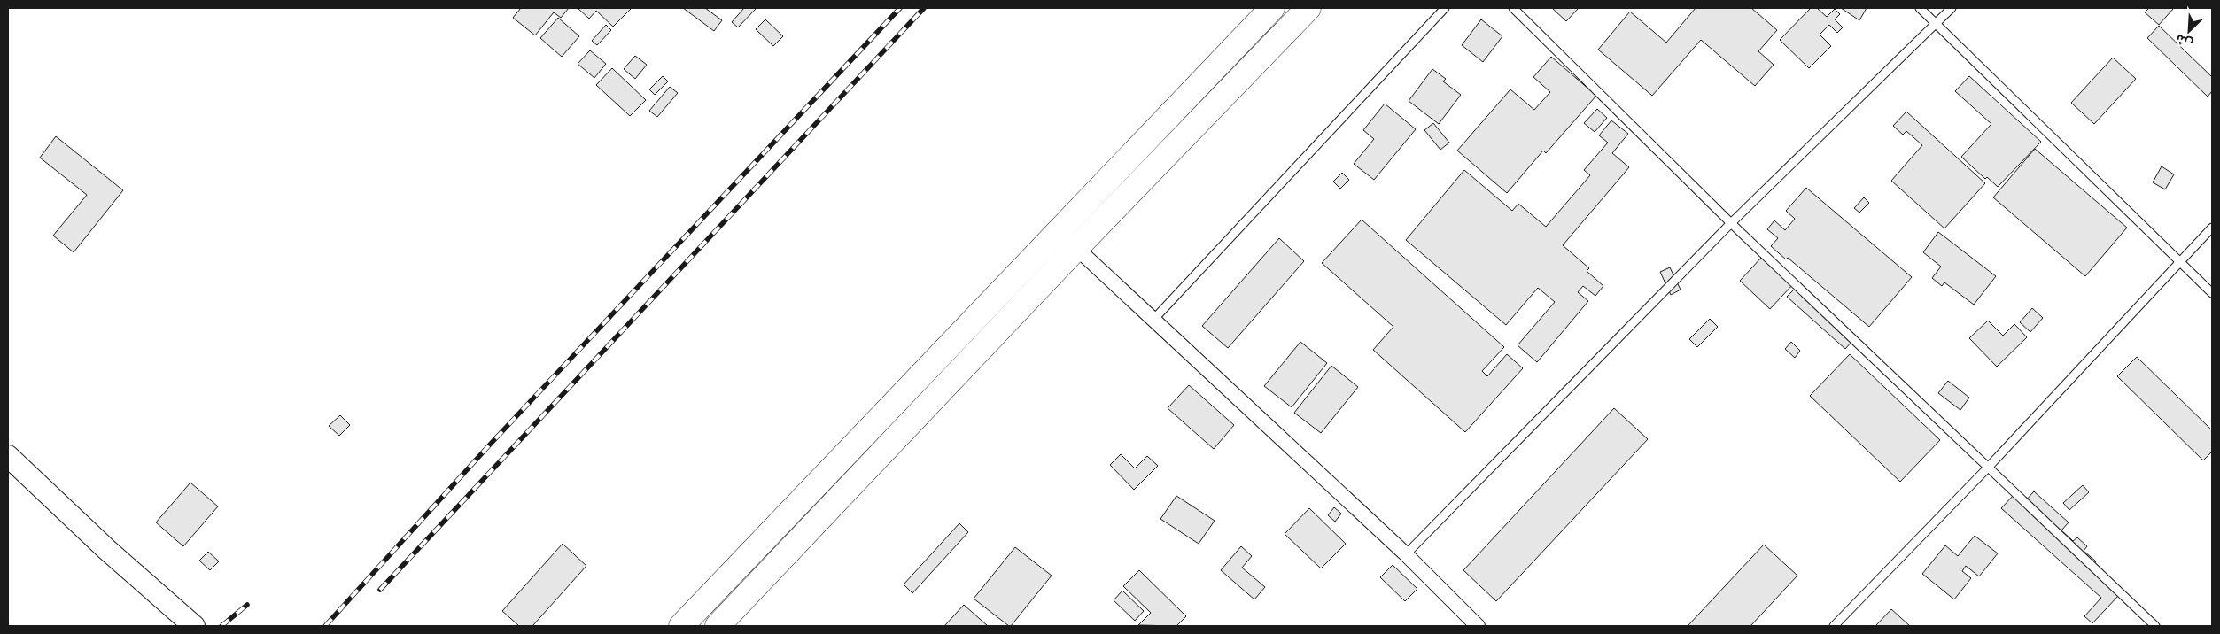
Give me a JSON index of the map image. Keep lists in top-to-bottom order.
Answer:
{
  "north": "bottom left"
}
